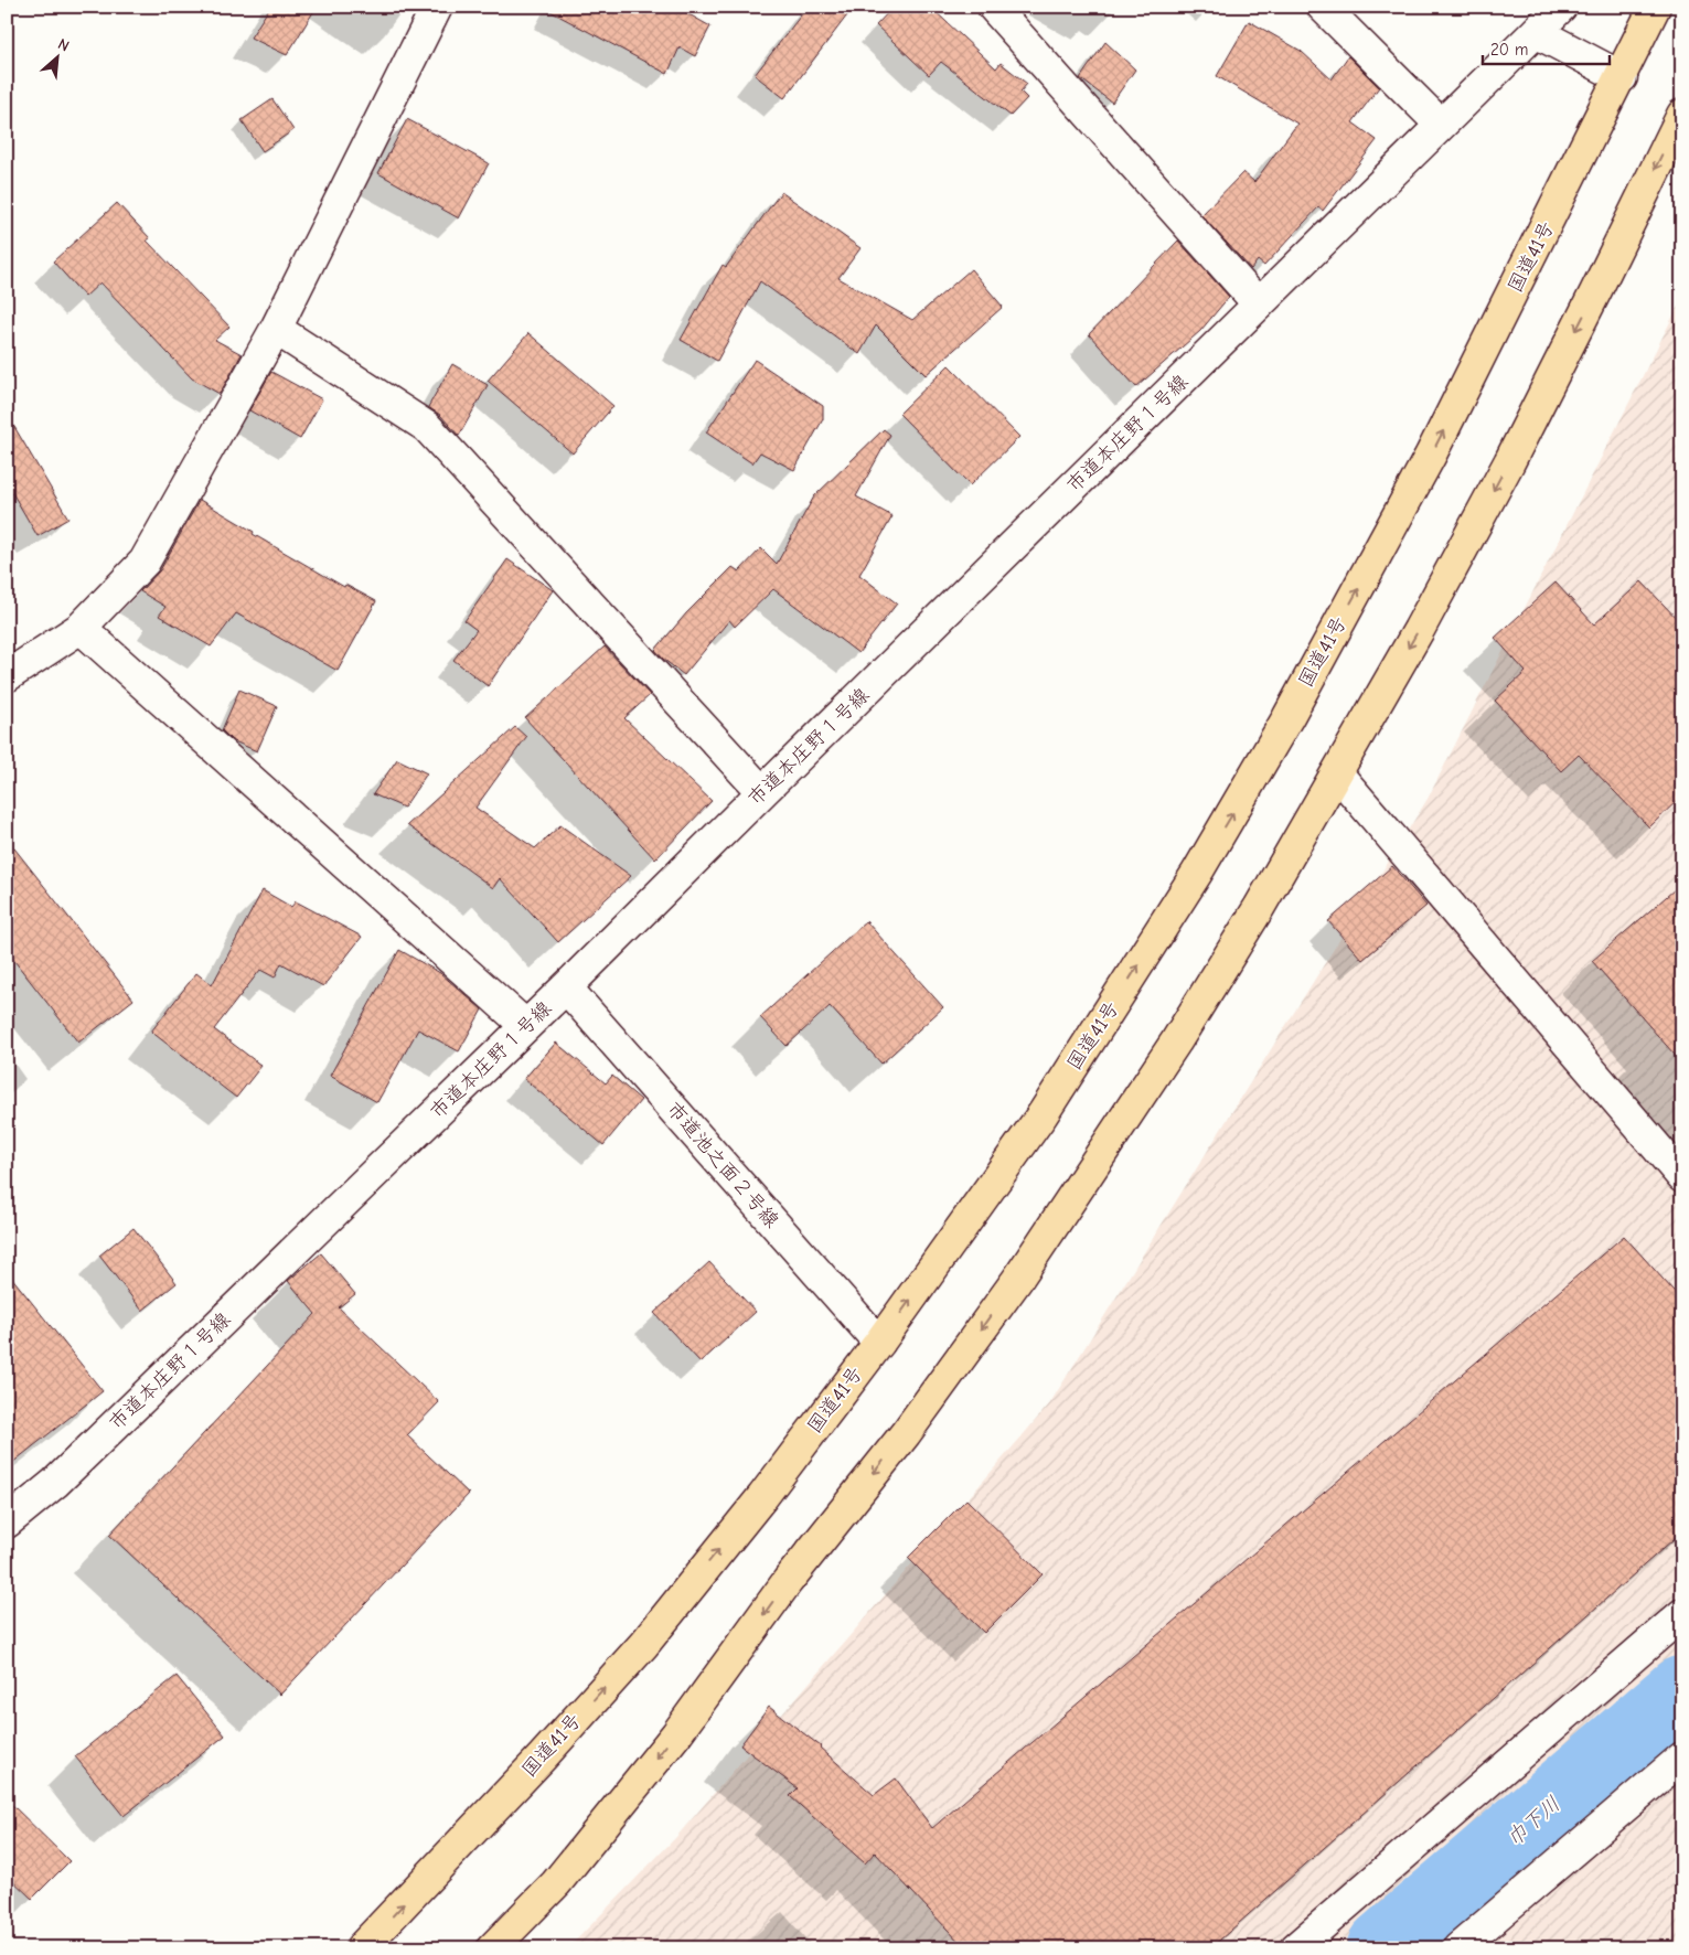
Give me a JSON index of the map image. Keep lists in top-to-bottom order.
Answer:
{
  "streets": {
    "highway": ["国道41号"],
    "street": ["市道本庄野１号線", "市道池之面２号線"]
  },
  "crossings": [
    ["国道41号", "市道池之面２号線"],
    ["市道本庄野１号線", "市道池之面２号線"]
  ],
  "water": ["巾下川"],
  "scale_bar": "20 m",
  "north": "top right"
}
